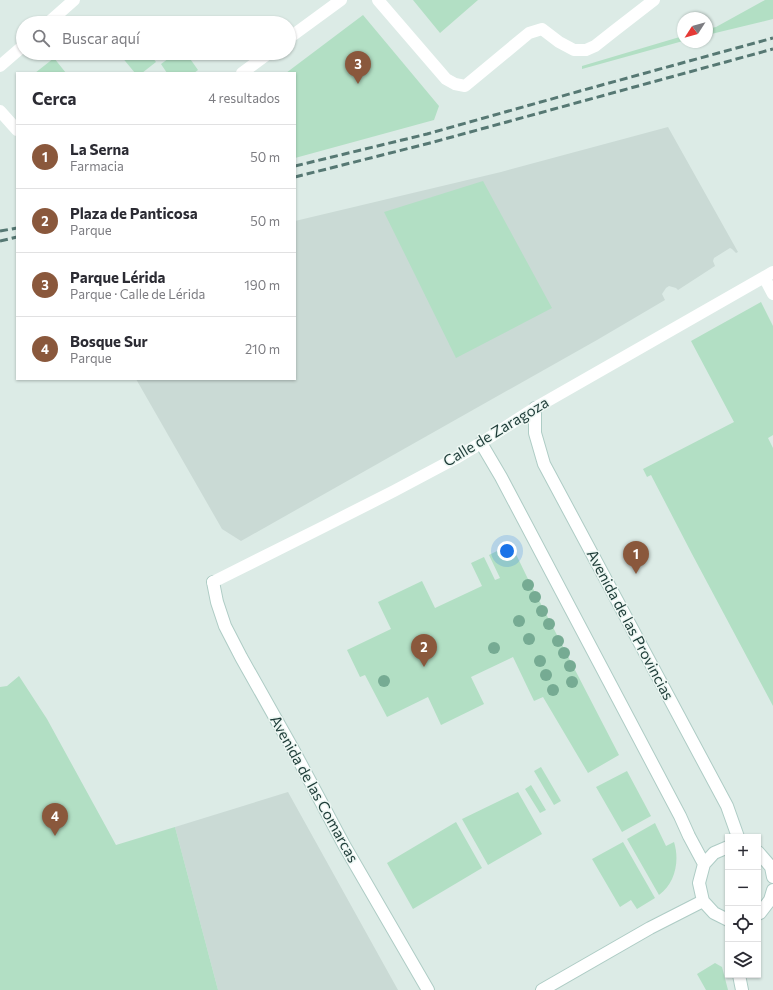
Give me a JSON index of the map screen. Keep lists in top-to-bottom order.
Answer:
{
  "streets": {
    "street": ["Calle de Zaragoza", "Avenida de las Provincias", "Avenida de las Comarcas"]
  },
  "crossings": [
    ["Calle de Zaragoza", "Avenida de las Provincias"],
    ["Calle de Zaragoza", "Avenida de las Comarcas"]
  ],
  "north": "bottom left",
  "page": {
    "search": "Buscar aquí",
    "pins": [
      "3",
      "1",
      "2",
      "4"
    ],
    "heading": ["Cerca", "4 resultados"],
    "list": [
      {
        "mark": "1",
        "name": "La Serna",
        "note": "Farmacia",
        "value": "50 m"
      },
      {
        "mark": "2",
        "name": "Plaza de Panticosa",
        "note": "Parque",
        "value": "50 m"
      },
      {
        "mark": "3",
        "name": "Parque Lérida",
        "note": "Parque · Calle de Lérida",
        "value": "190 m"
      },
      {
        "mark": "4",
        "name": "Bosque Sur",
        "note": "Parque",
        "value": "210 m"
      }
    ],
    "map_buttons": ["+", "−"]
  }
}
